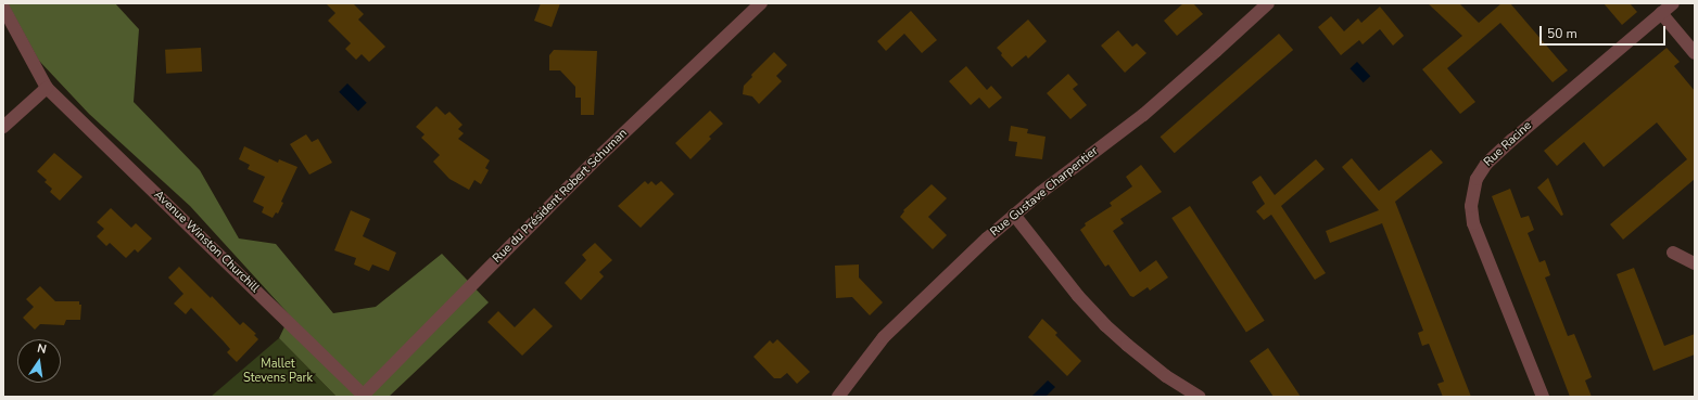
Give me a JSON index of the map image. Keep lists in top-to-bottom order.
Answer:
{
  "streets": {
    "street": [
      "Rue Racine",
      "Rue Gustave Charpentier",
      "Rue du Président Robert Schuman",
      "Avenue Winston Churchill"
    ]
  },
  "crossings": [
    ["Rue du Président Robert Schuman", "Avenue Winston Churchill"]
  ],
  "parks": ["Mallet Stevens Park"],
  "scale_bar": "50 m",
  "north": "top"
}
